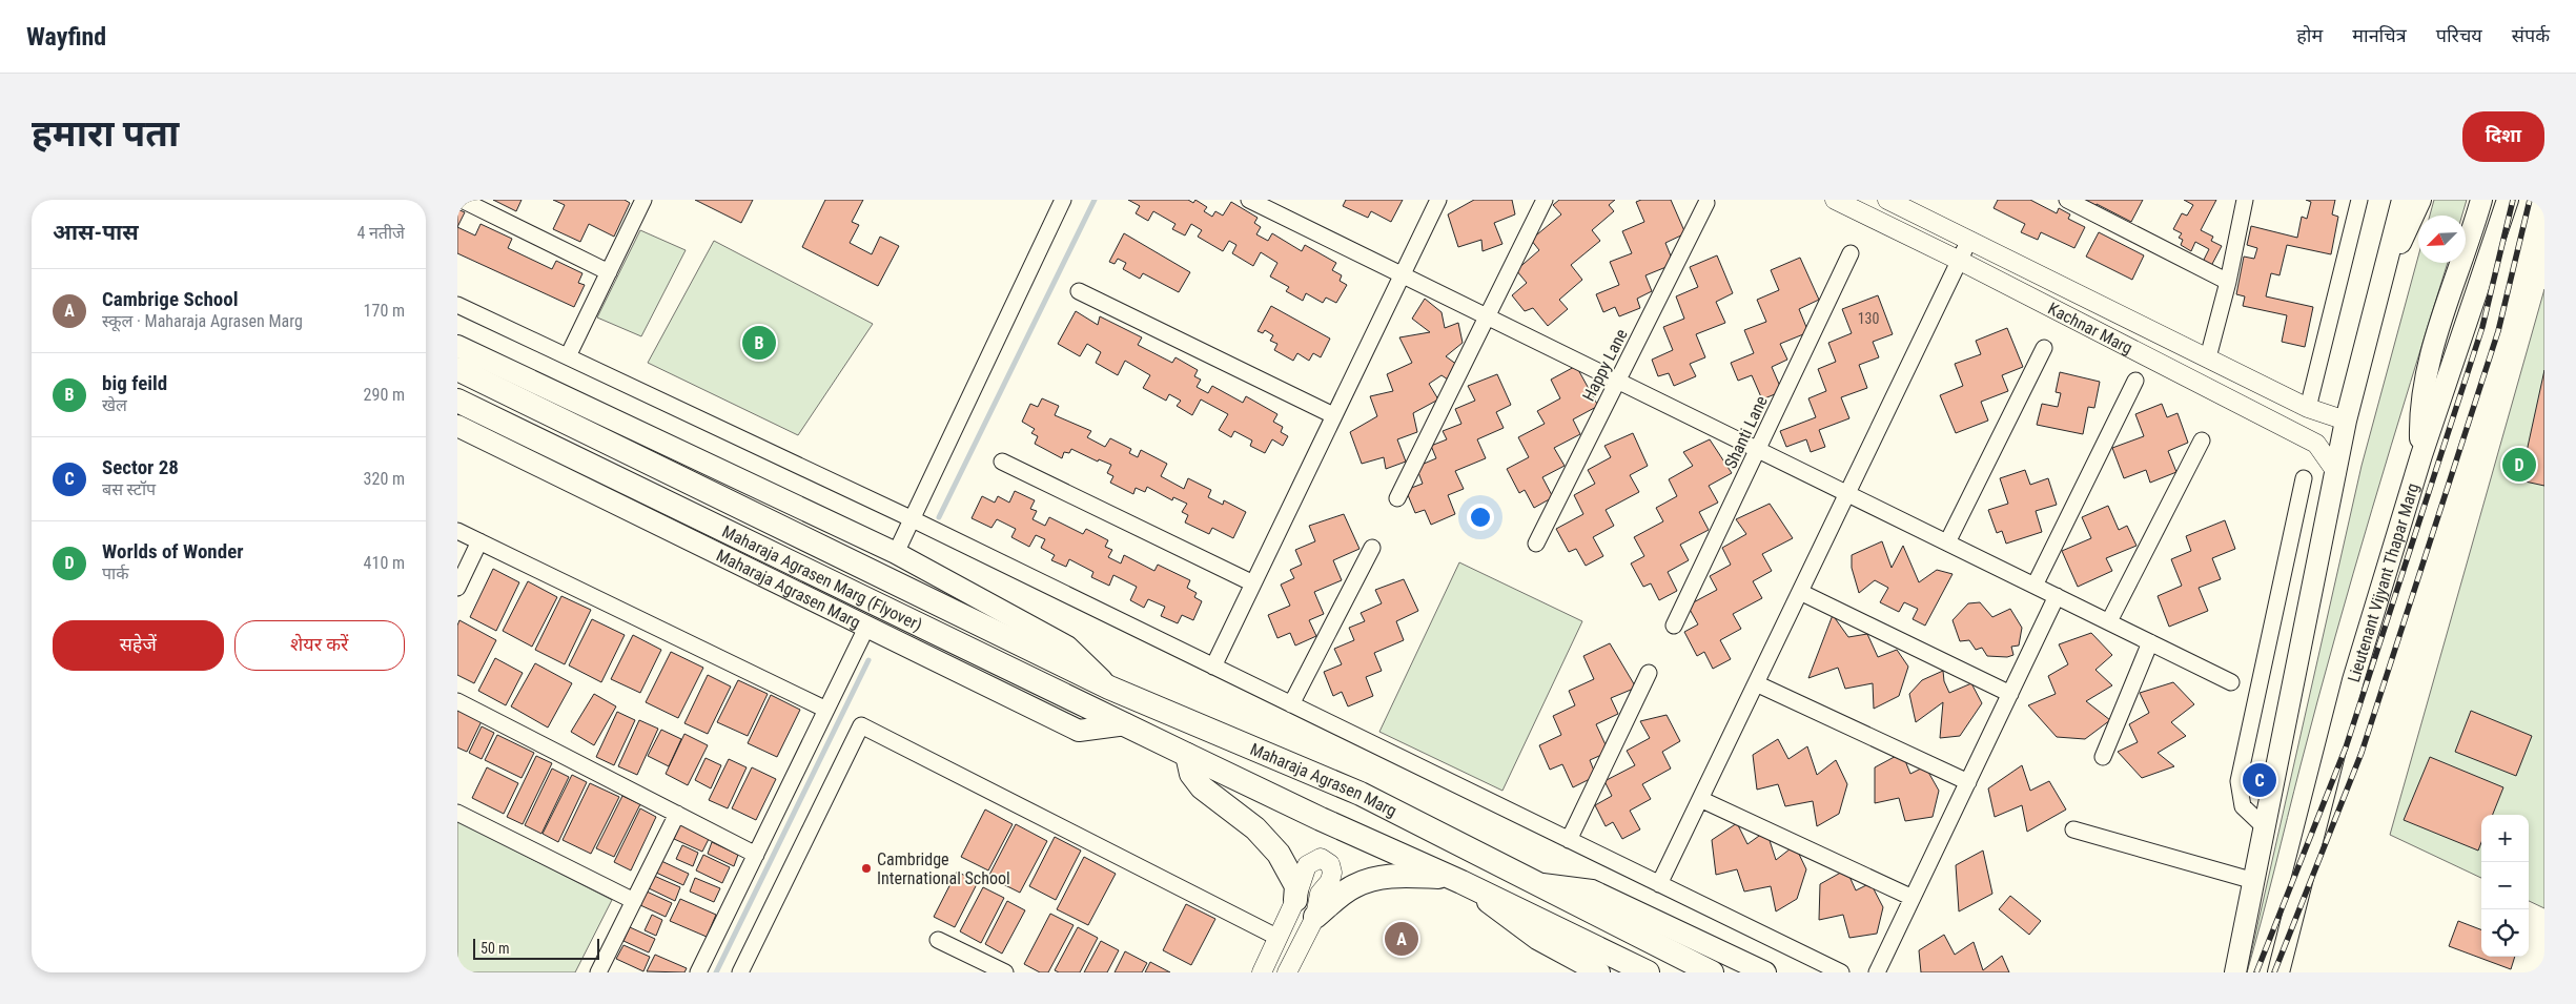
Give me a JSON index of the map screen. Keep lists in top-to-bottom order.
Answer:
{
  "streets": {
    "main road": ["Maharaja Agrasen Marg (Flyover)", "Lieutenant Vijyant Thapar Marg", "Maharaja Agrasen Marg"],
    "street": ["Kachnar Marg", "Happy Lane", "Shanti Lane"]
  },
  "crossings": [
    ["Maharaja Agrasen Marg (Flyover)", "Maharaja Agrasen Marg"]
  ],
  "places": ["Cambridge International School"],
  "house_numbers": ["130"],
  "scale_bar": "50 m",
  "north": "bottom left",
  "page": {
    "header": "Wayfind",
    "nav": [
      "होम",
      "मानचित्र",
      "परिचय",
      "संपर्क"
    ],
    "buttons": [
      "दिशा",
      ["सहेजें", "शेयर करें"]
    ],
    "title": "हमारा पता",
    "heading": ["आस-पास", "4 नतीजे"],
    "list": [
      {
        "mark": "A",
        "name": "Cambrige School",
        "note": "स्कूल · Maharaja Agrasen Marg",
        "value": "170 m"
      },
      {
        "mark": "B",
        "name": "big feild",
        "note": "खेल",
        "value": "290 m"
      },
      {
        "mark": "C",
        "name": "Sector 28",
        "note": "बस स्टॉप",
        "value": "320 m"
      },
      {
        "mark": "D",
        "name": "Worlds of Wonder",
        "note": "पार्क",
        "value": "410 m"
      }
    ],
    "pins": [
      "B",
      "D",
      "C",
      "A"
    ],
    "map_buttons": ["+", "−"],
    "scale": "50 m"
  }
}
